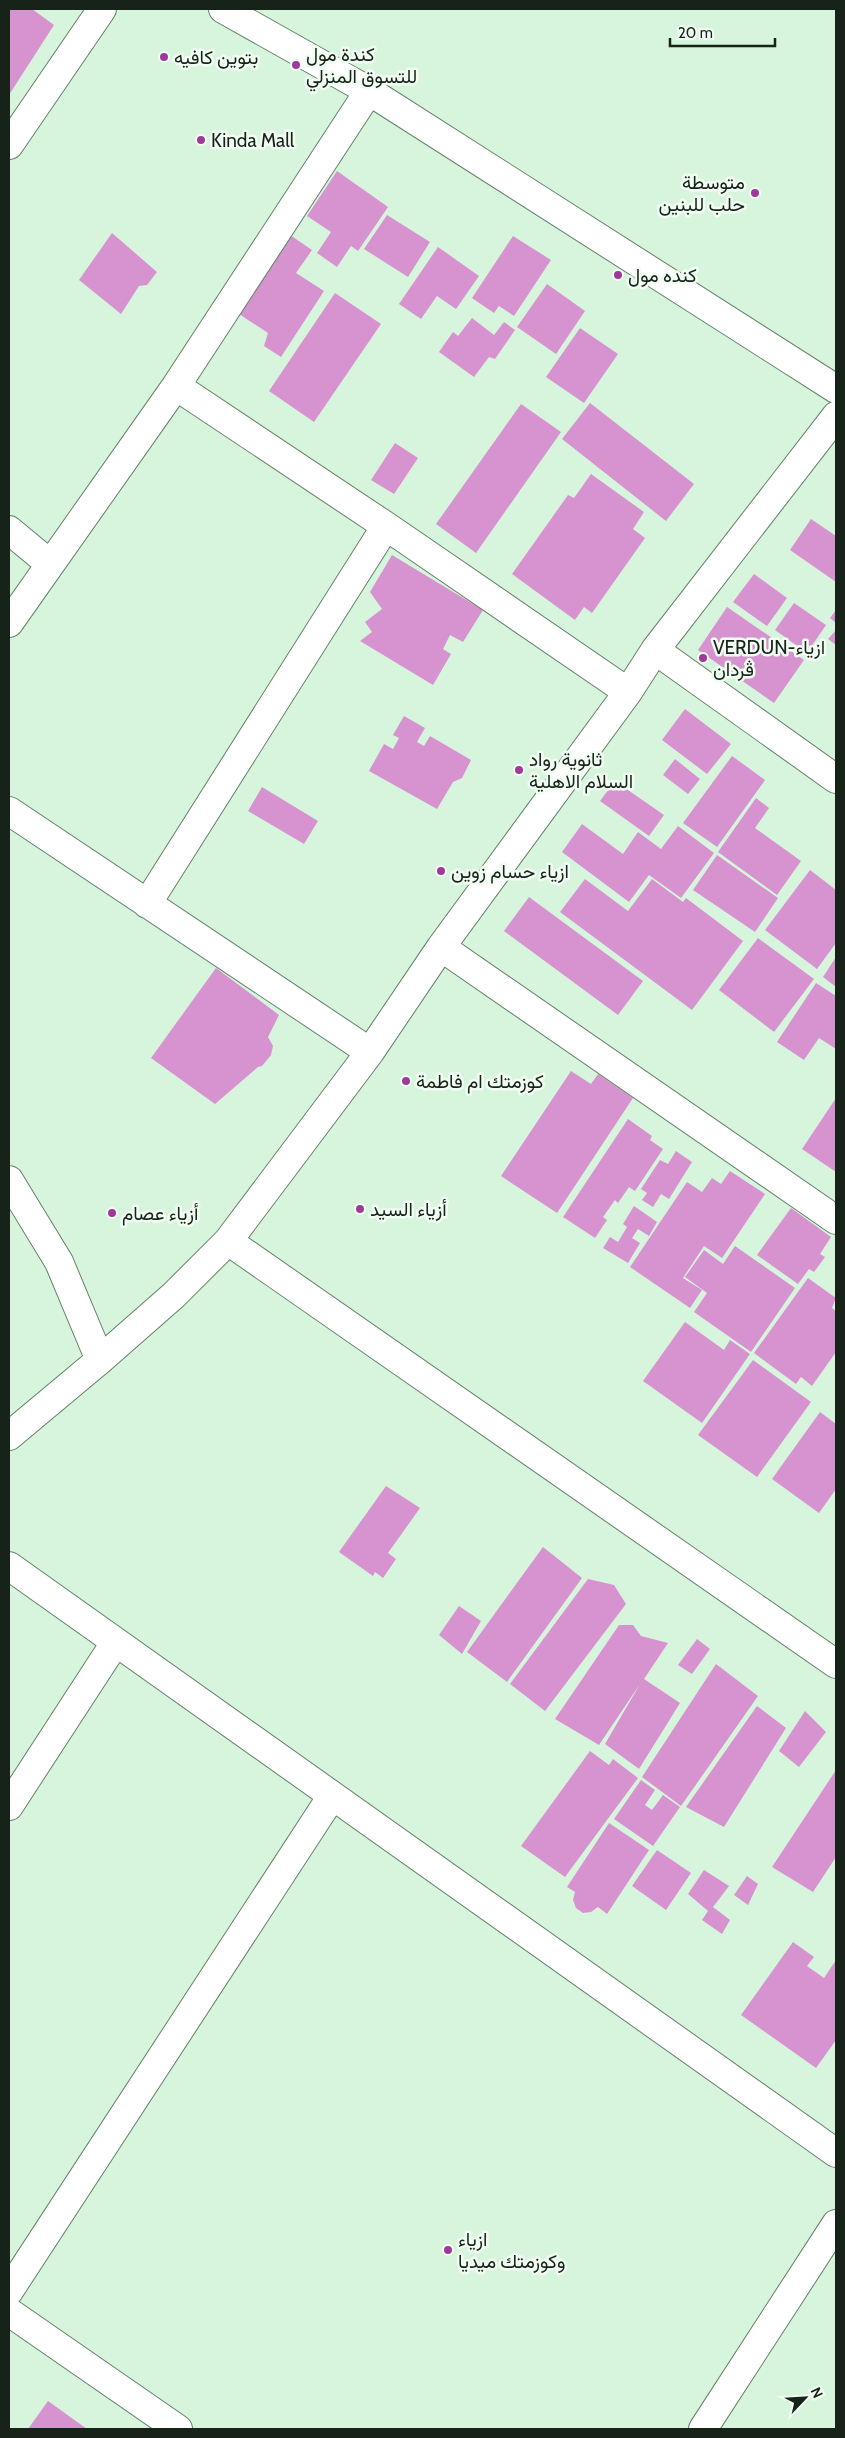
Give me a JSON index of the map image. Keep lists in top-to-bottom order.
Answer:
{
  "places": [
    "بتوين كافيه",
    "كندة مول للتسوق المنزلي",
    "Kinda Mall",
    "متوسطة حلب للبنين",
    "كنده مول",
    "VERDUN-ازياء ڤردان",
    "ثانوية رواد السلام الاهلية",
    "ازياء حسام زوين",
    "كوزمتك ام فاطمة",
    "أزياء السيد",
    "أزياء عصام",
    "ازياء وكوزمتك ميديا"
  ],
  "scale_bar": "20 m",
  "north": "top right"
}
